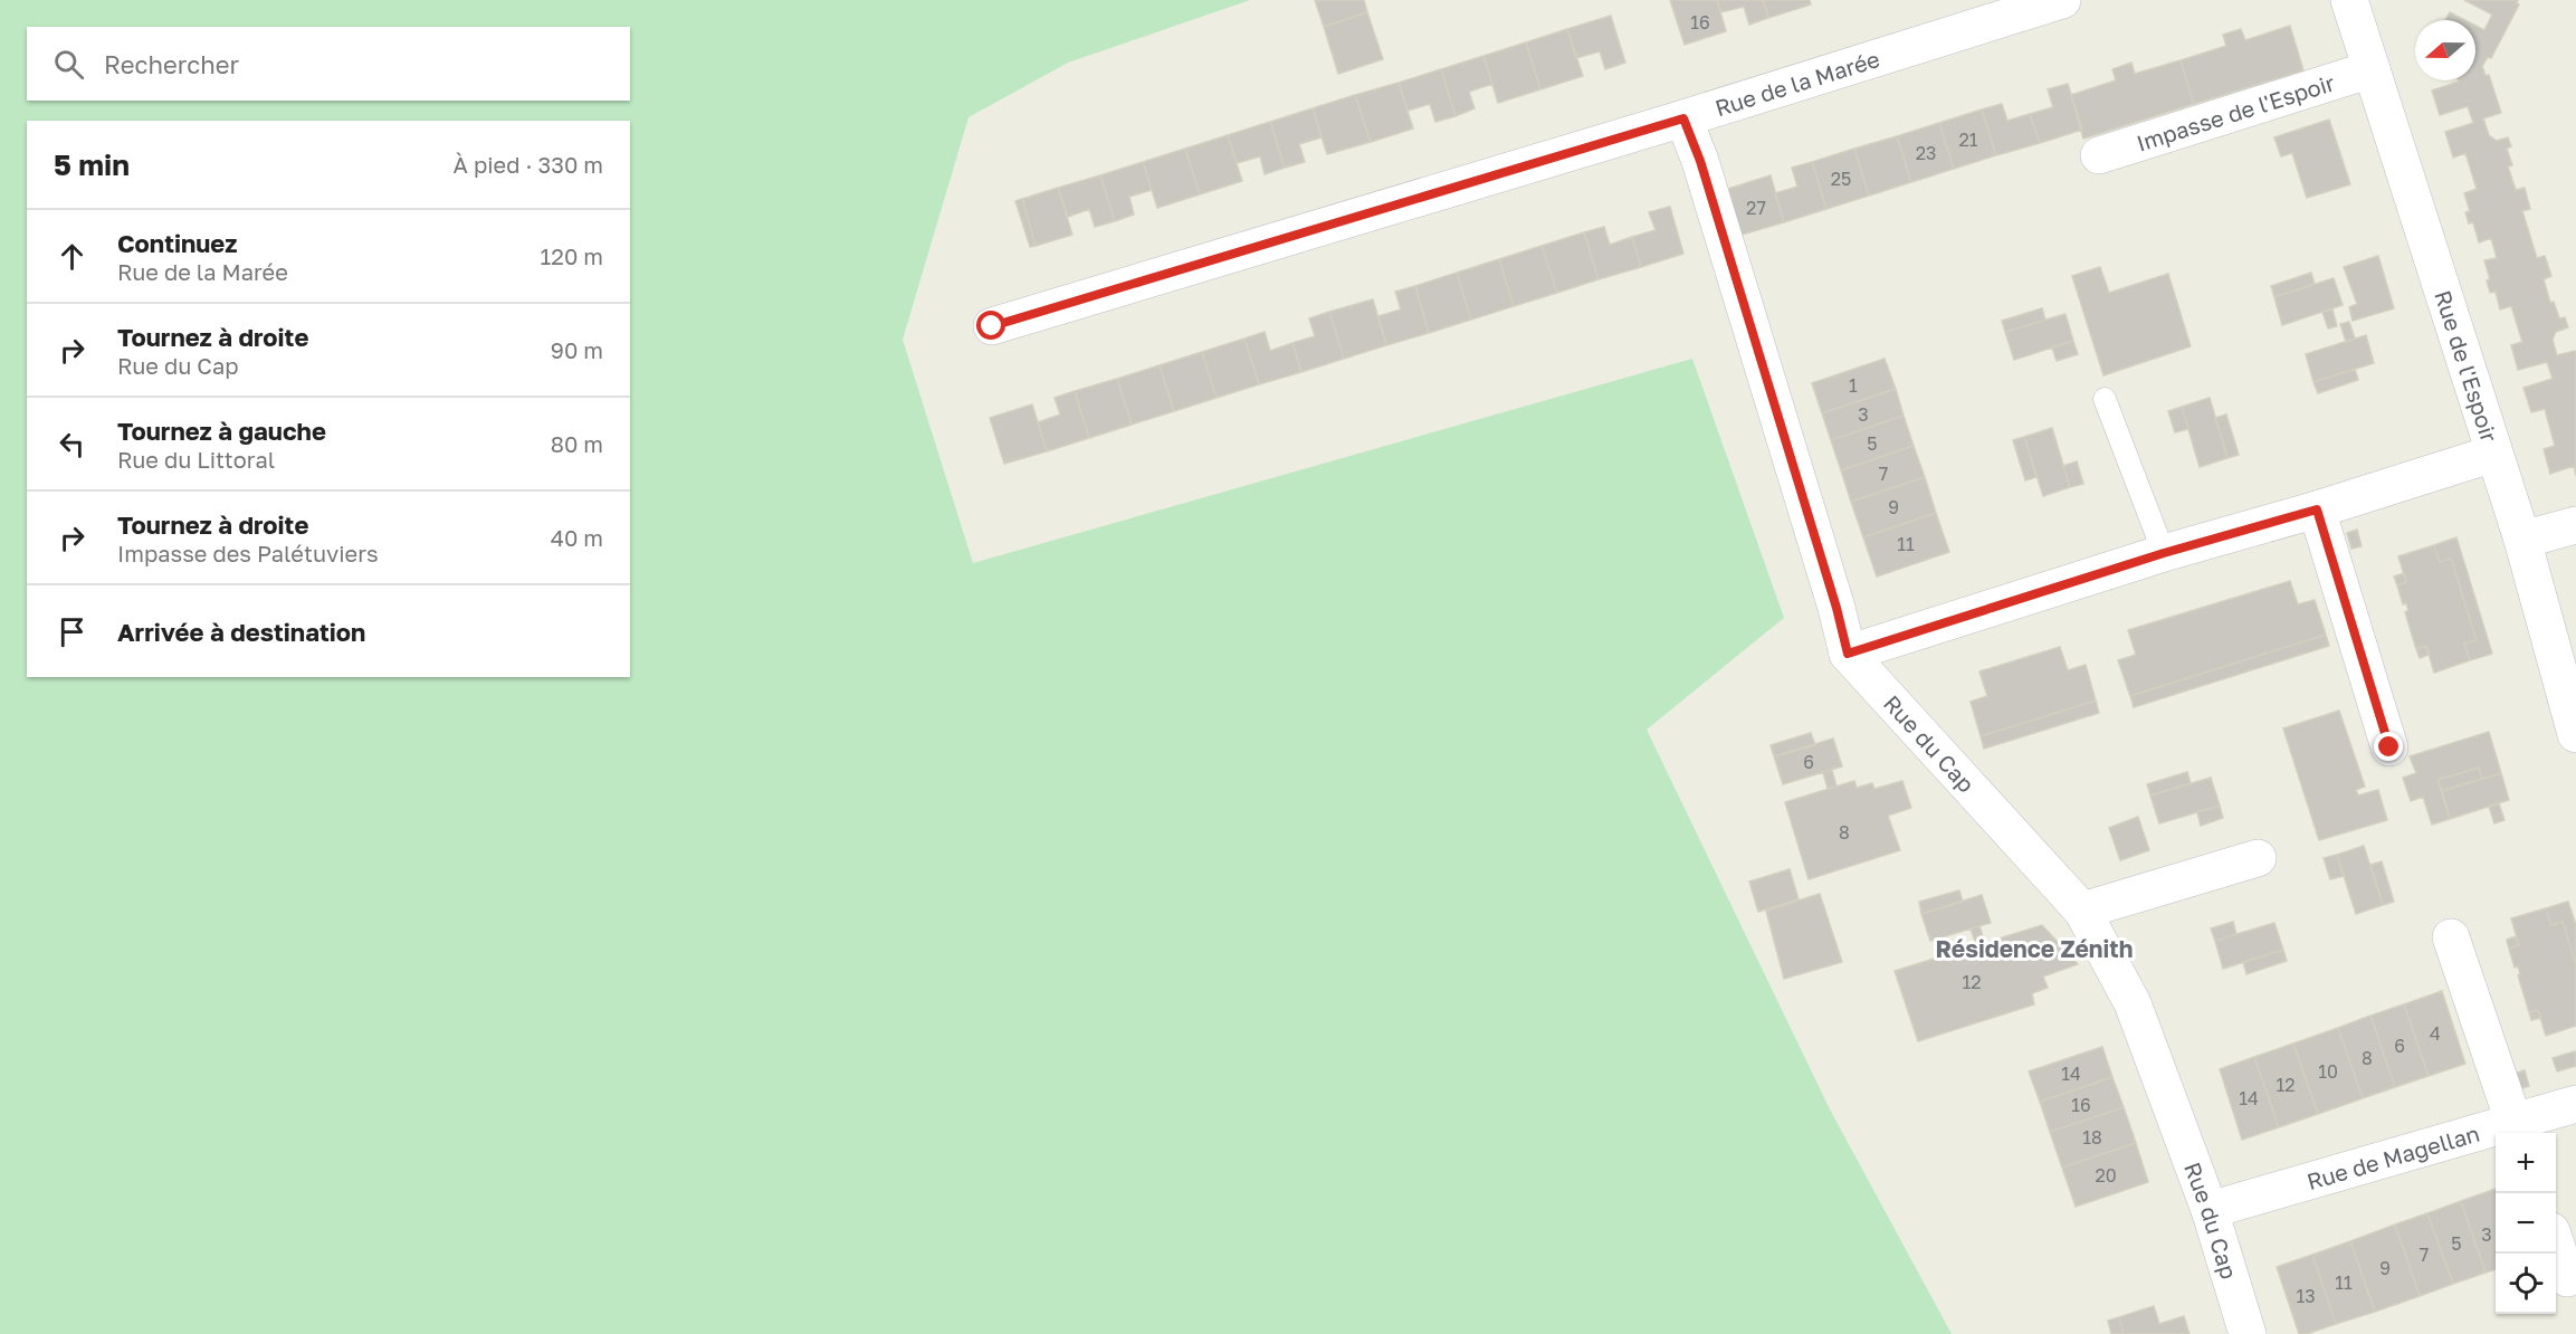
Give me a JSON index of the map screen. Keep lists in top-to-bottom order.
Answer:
{
  "streets": {
    "street": [
      "Rue de la Marée",
      "Impasse de l'Espoir",
      "Rue de l'Espoir",
      "Rue du Cap",
      "Rue de Magellan"
    ]
  },
  "crossings": [
    ["Rue de la Marée", "Rue du Cap"],
    ["Impasse de l'Espoir", "Rue de l'Espoir"],
    ["Rue du Cap", "Rue de Magellan"]
  ],
  "districts": ["Résidence Zénith"],
  "house_numbers": [
    "16",
    "21",
    "23",
    "25",
    "27",
    "1",
    "3",
    "5",
    "7",
    "9",
    "11",
    "6",
    "8",
    "12",
    "4",
    "6",
    "8",
    "10",
    "14",
    "12",
    "14",
    "16",
    "18",
    "20",
    "3",
    "5",
    "7",
    "9",
    "11",
    "13"
  ],
  "north": "left",
  "page": {
    "search": "Rechercher",
    "heading": ["5 min", "À pied · 330 m"],
    "list": [
      ["Continuez", "Rue de la Marée", "120 m"],
      ["Tournez à droite", "Rue du Cap", "90 m"],
      ["Tournez à gauche", "Rue du Littoral", "80 m"],
      ["Tournez à droite", "Impasse des Palétuviers", "40 m"],
      "Arrivée à destination"
    ],
    "map_buttons": ["+", "−"]
  }
}
